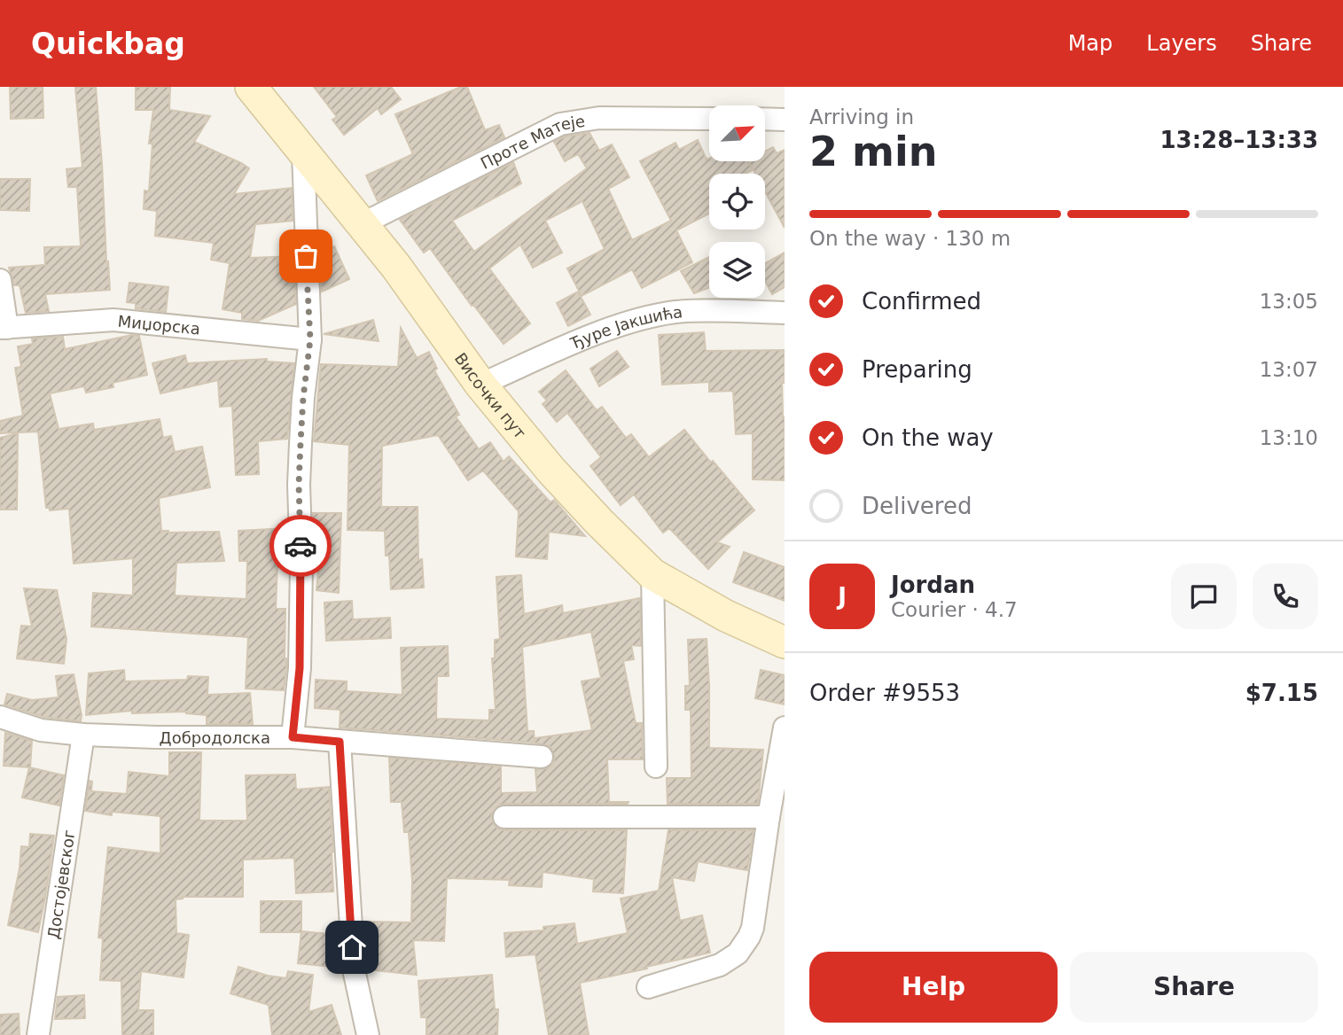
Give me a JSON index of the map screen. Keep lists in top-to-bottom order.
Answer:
{
  "streets": {
    "main road": ["Височки пут"],
    "street": [
      "Проте Матеје",
      "Миџорска",
      "Ђуре Јакшића",
      "Добродолска",
      "Достојевског"
    ]
  },
  "crossings": [
    ["Проте Матеје", "Височки пут"],
    ["Миџорска", "Добродолска"],
    ["Ђуре Јакшића", "Височки пут"],
    ["Височки пут", "Добродолска"],
    ["Добродолска", "Достојевског"]
  ],
  "north": "top right",
  "page": {
    "header": "Quickbag",
    "nav": ["Map", "Layers", "Share"],
    "heading": ["2 min", "Arriving in", "13:28–13:33"],
    "panel": [
      "Jordan",
      "Courier · 4.7",
      "Order #9553",
      "$7.15"
    ],
    "bar": "On the way · 130 m",
    "list": [
      ["Confirmed", "13:05"],
      ["Preparing", "13:07"],
      ["On the way", "13:10"],
      "Delivered"
    ],
    "round": "J",
    "buttons": ["Help", "Share"]
  }
}
